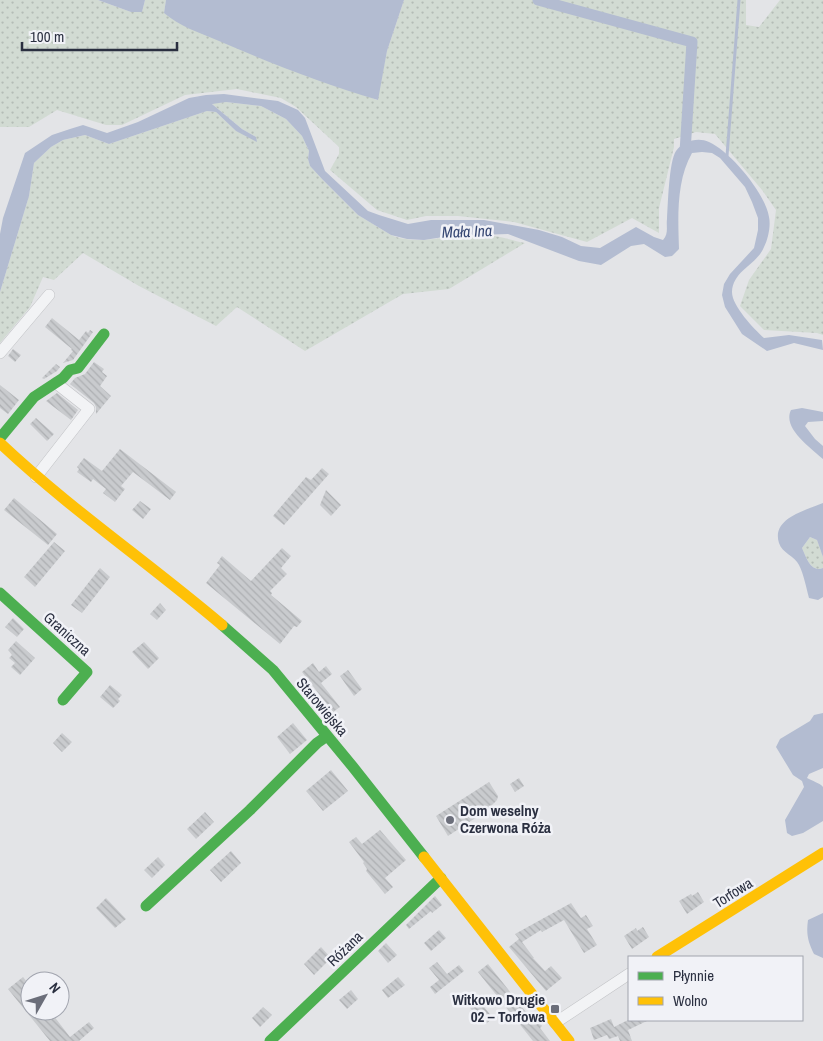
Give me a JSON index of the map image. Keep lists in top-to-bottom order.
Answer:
{
  "streets": {
    "street": [
      "Graniczna",
      "Starowiejska",
      "Torfowa",
      "Różana"
    ]
  },
  "crossings": [
    ["Starowiejska", "Różana"]
  ],
  "water": ["Mała Ina"],
  "places": {
    "other": ["Dom weselny Czerwona Róża"],
    "transit": ["Witkowo Drugie 02 – Torfowa"]
  },
  "legend": ["Płynnie", "Wolno"],
  "scale_bar": "100 m",
  "north": "top right"
}
